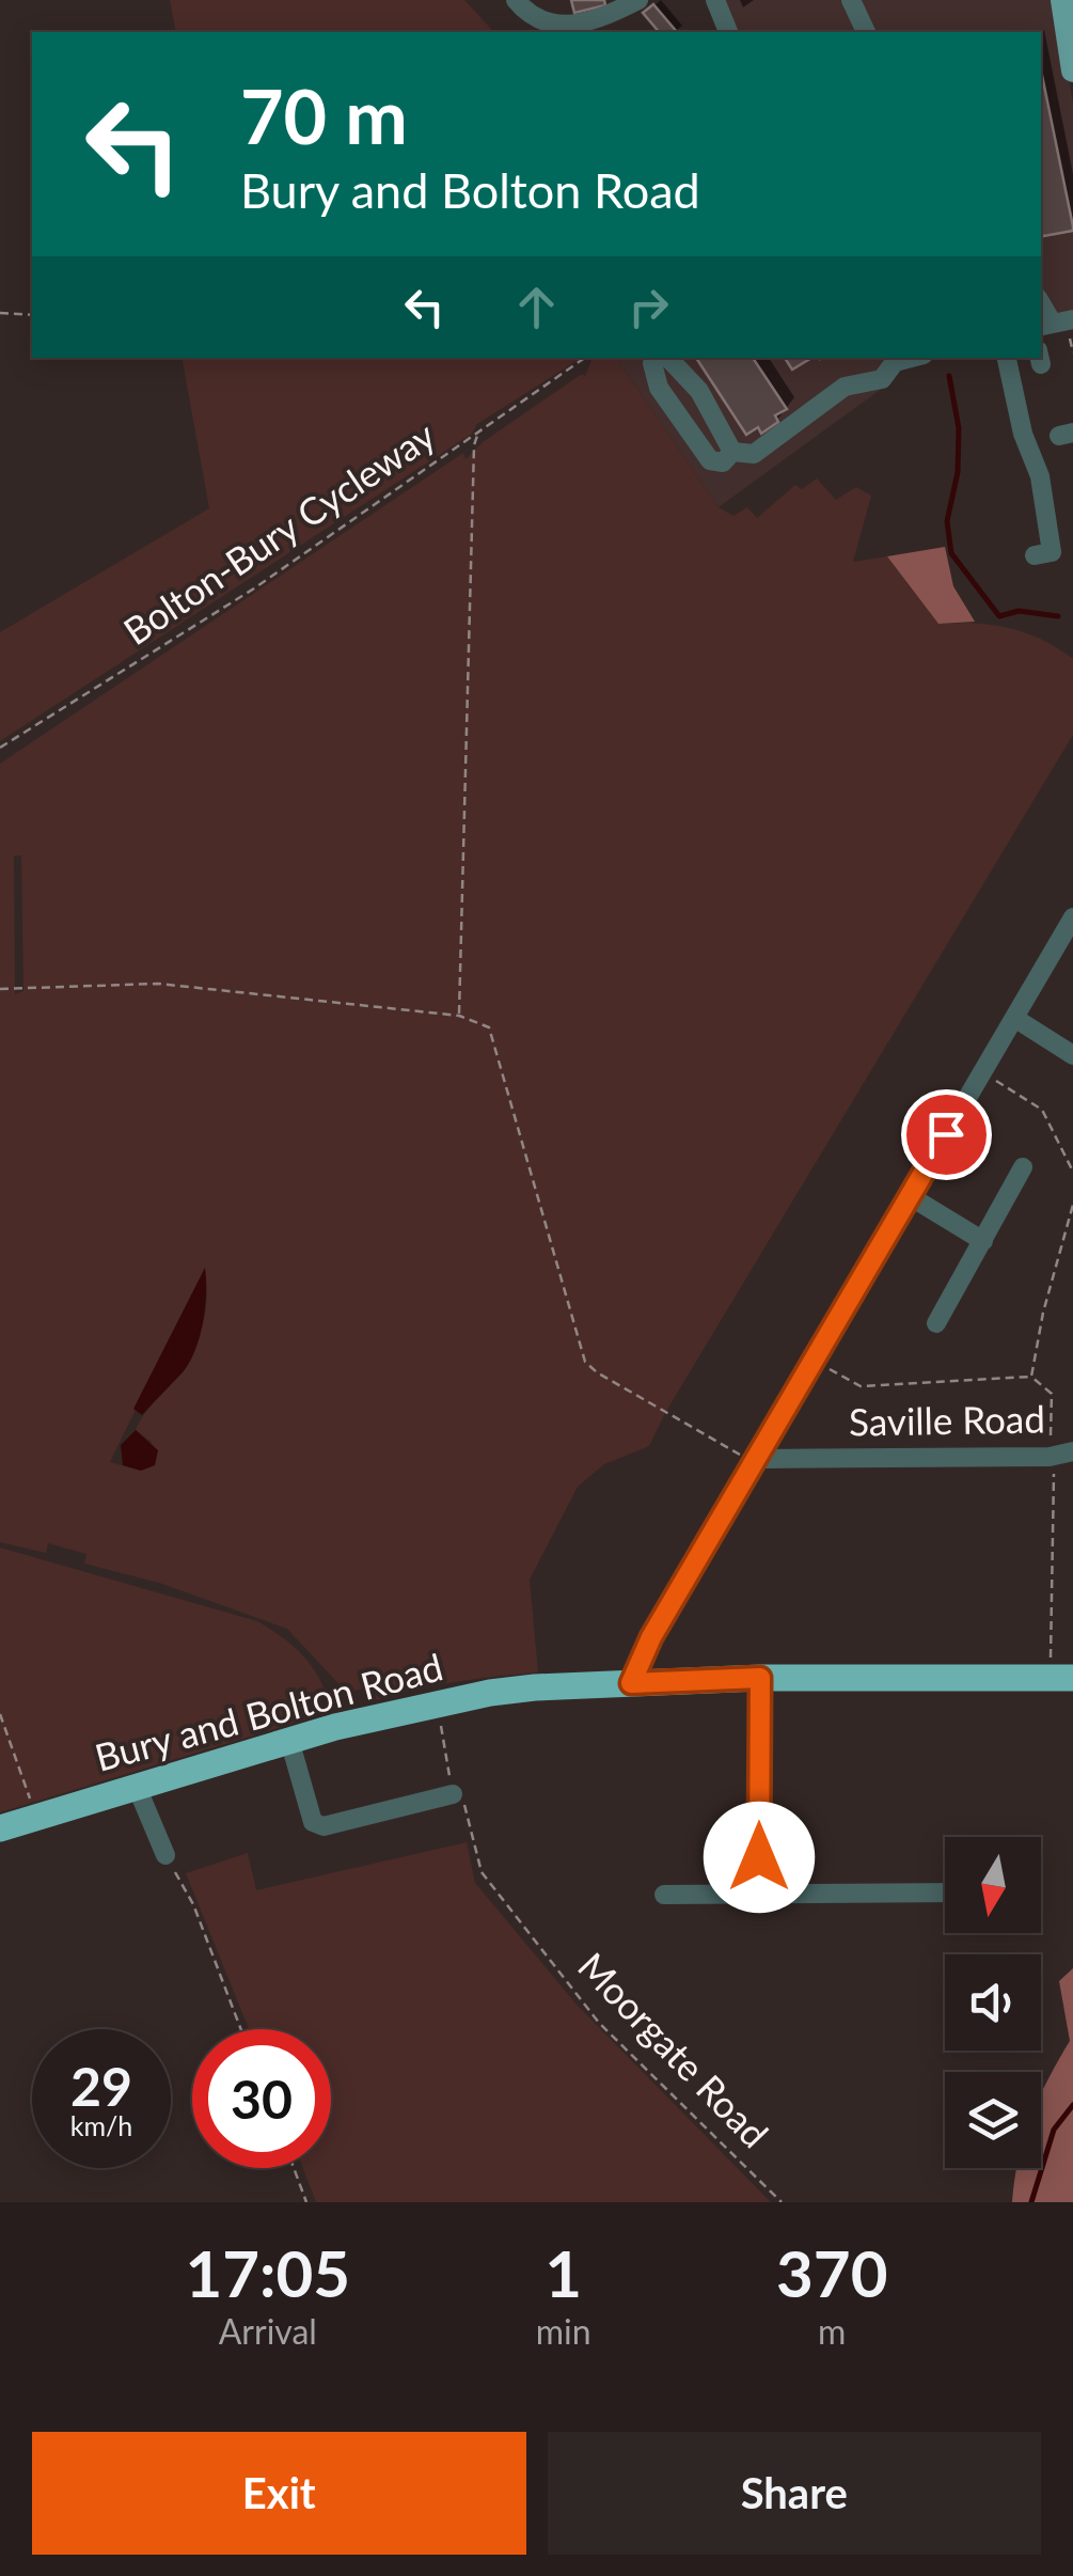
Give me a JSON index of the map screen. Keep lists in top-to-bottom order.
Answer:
{
  "streets": {
    "highway": ["Bury and Bolton Road"],
    "street": ["Saville Road"],
    "path": ["Bolton-Bury Cycleway", "Moorgate Road"]
  },
  "crossings": [
    ["Bury and Bolton Road", "Moorgate Road"]
  ],
  "north": "bottom",
  "page": {
    "turn": ["70 m", "Bury and Bolton Road"],
    "speed": "29 km/h",
    "limit": "30",
    "eta": [
      "17:05",
      "Arrival",
      "1",
      "min",
      "370",
      "m"
    ],
    "buttons": ["Exit", "Share"]
  }
}
